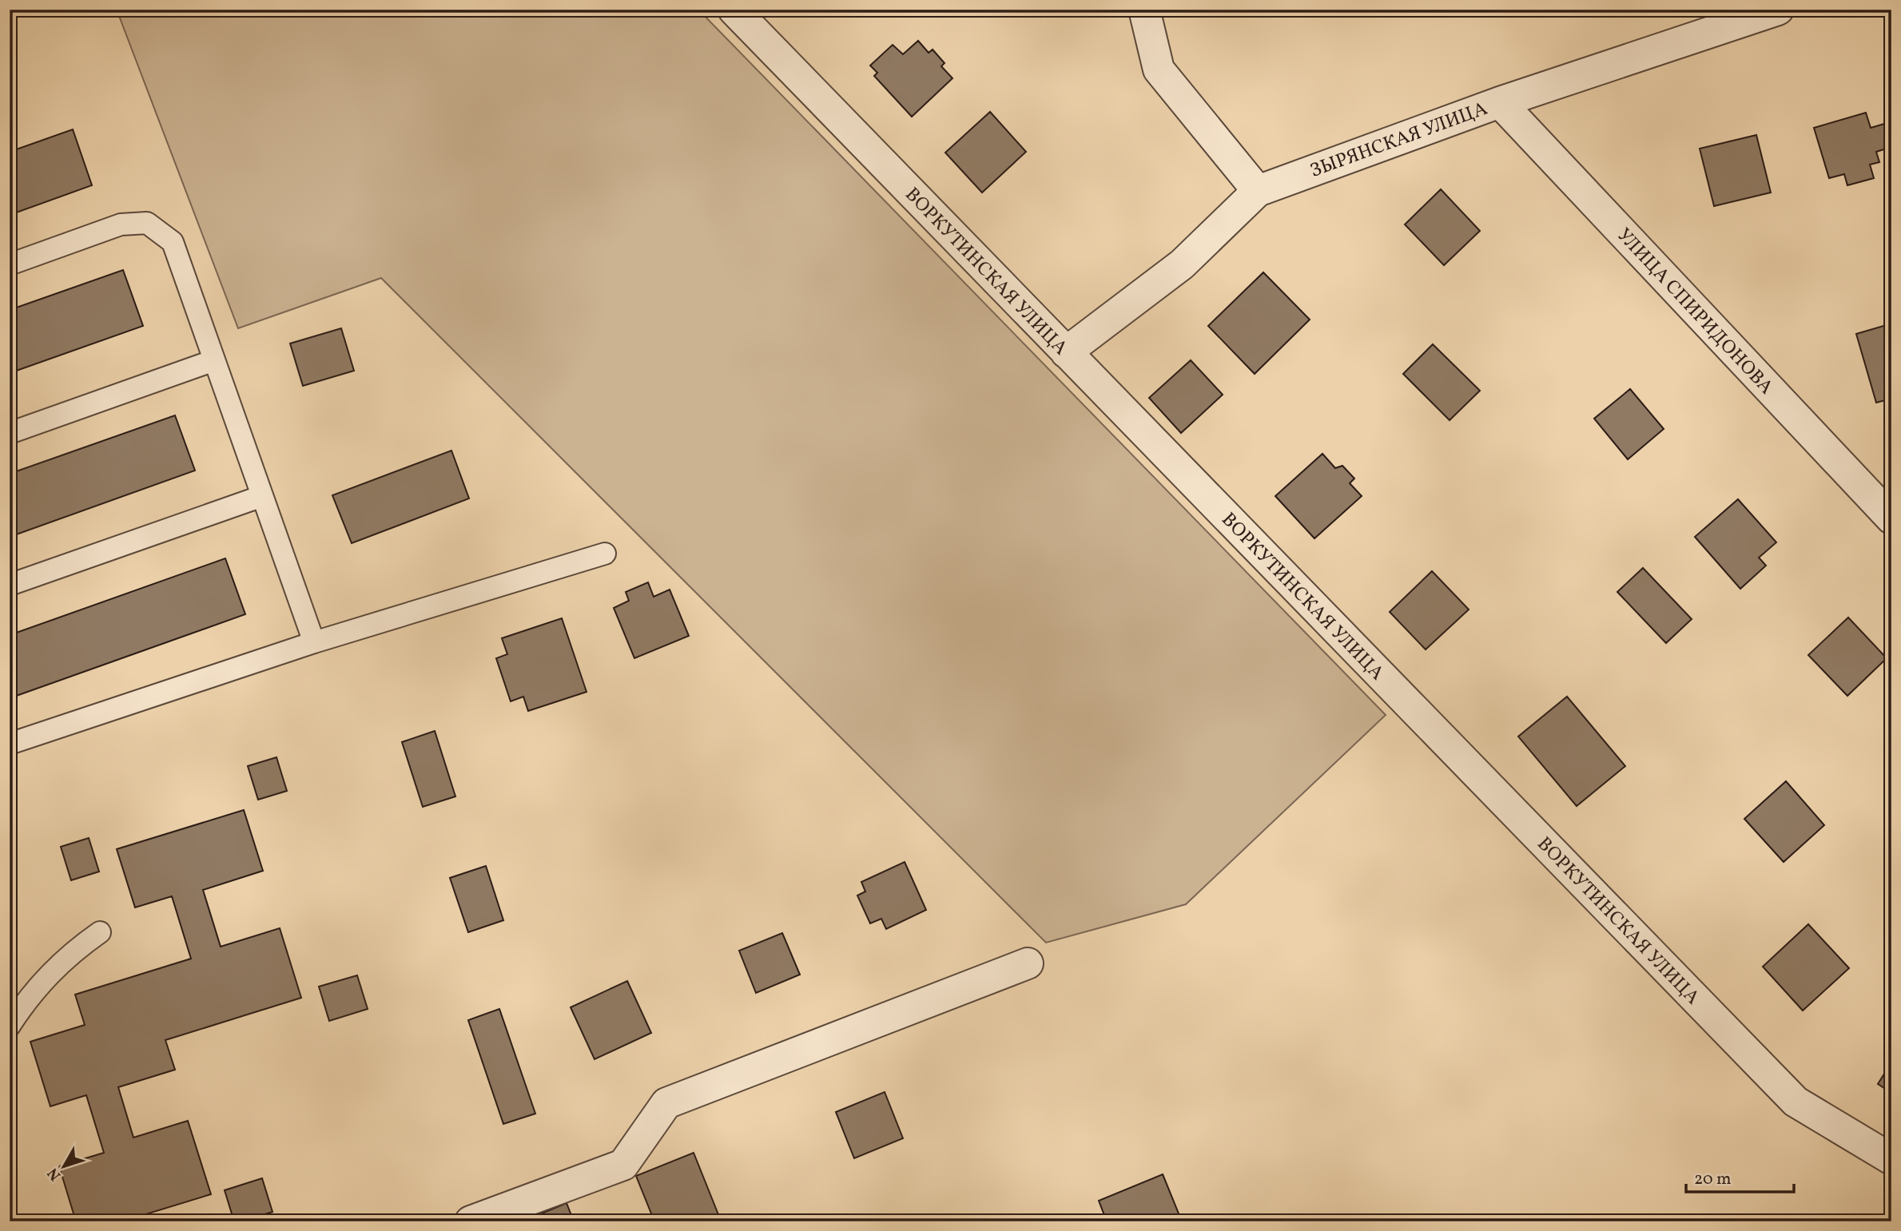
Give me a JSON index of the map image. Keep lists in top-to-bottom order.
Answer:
{
  "streets": {
    "street": ["ЗЫРЯНСКАЯ УЛИЦА", "ВОРКУТИНСКАЯ УЛИЦА", "УЛИЦА СПИРИДОНОВА"]
  },
  "crossings": [
    ["ЗЫРЯНСКАЯ УЛИЦА", "ВОРКУТИНСКАЯ УЛИЦА"],
    ["ЗЫРЯНСКАЯ УЛИЦА", "УЛИЦА СПИРИДОНОВА"]
  ],
  "scale_bar": "20 m",
  "north": "bottom left"
}
